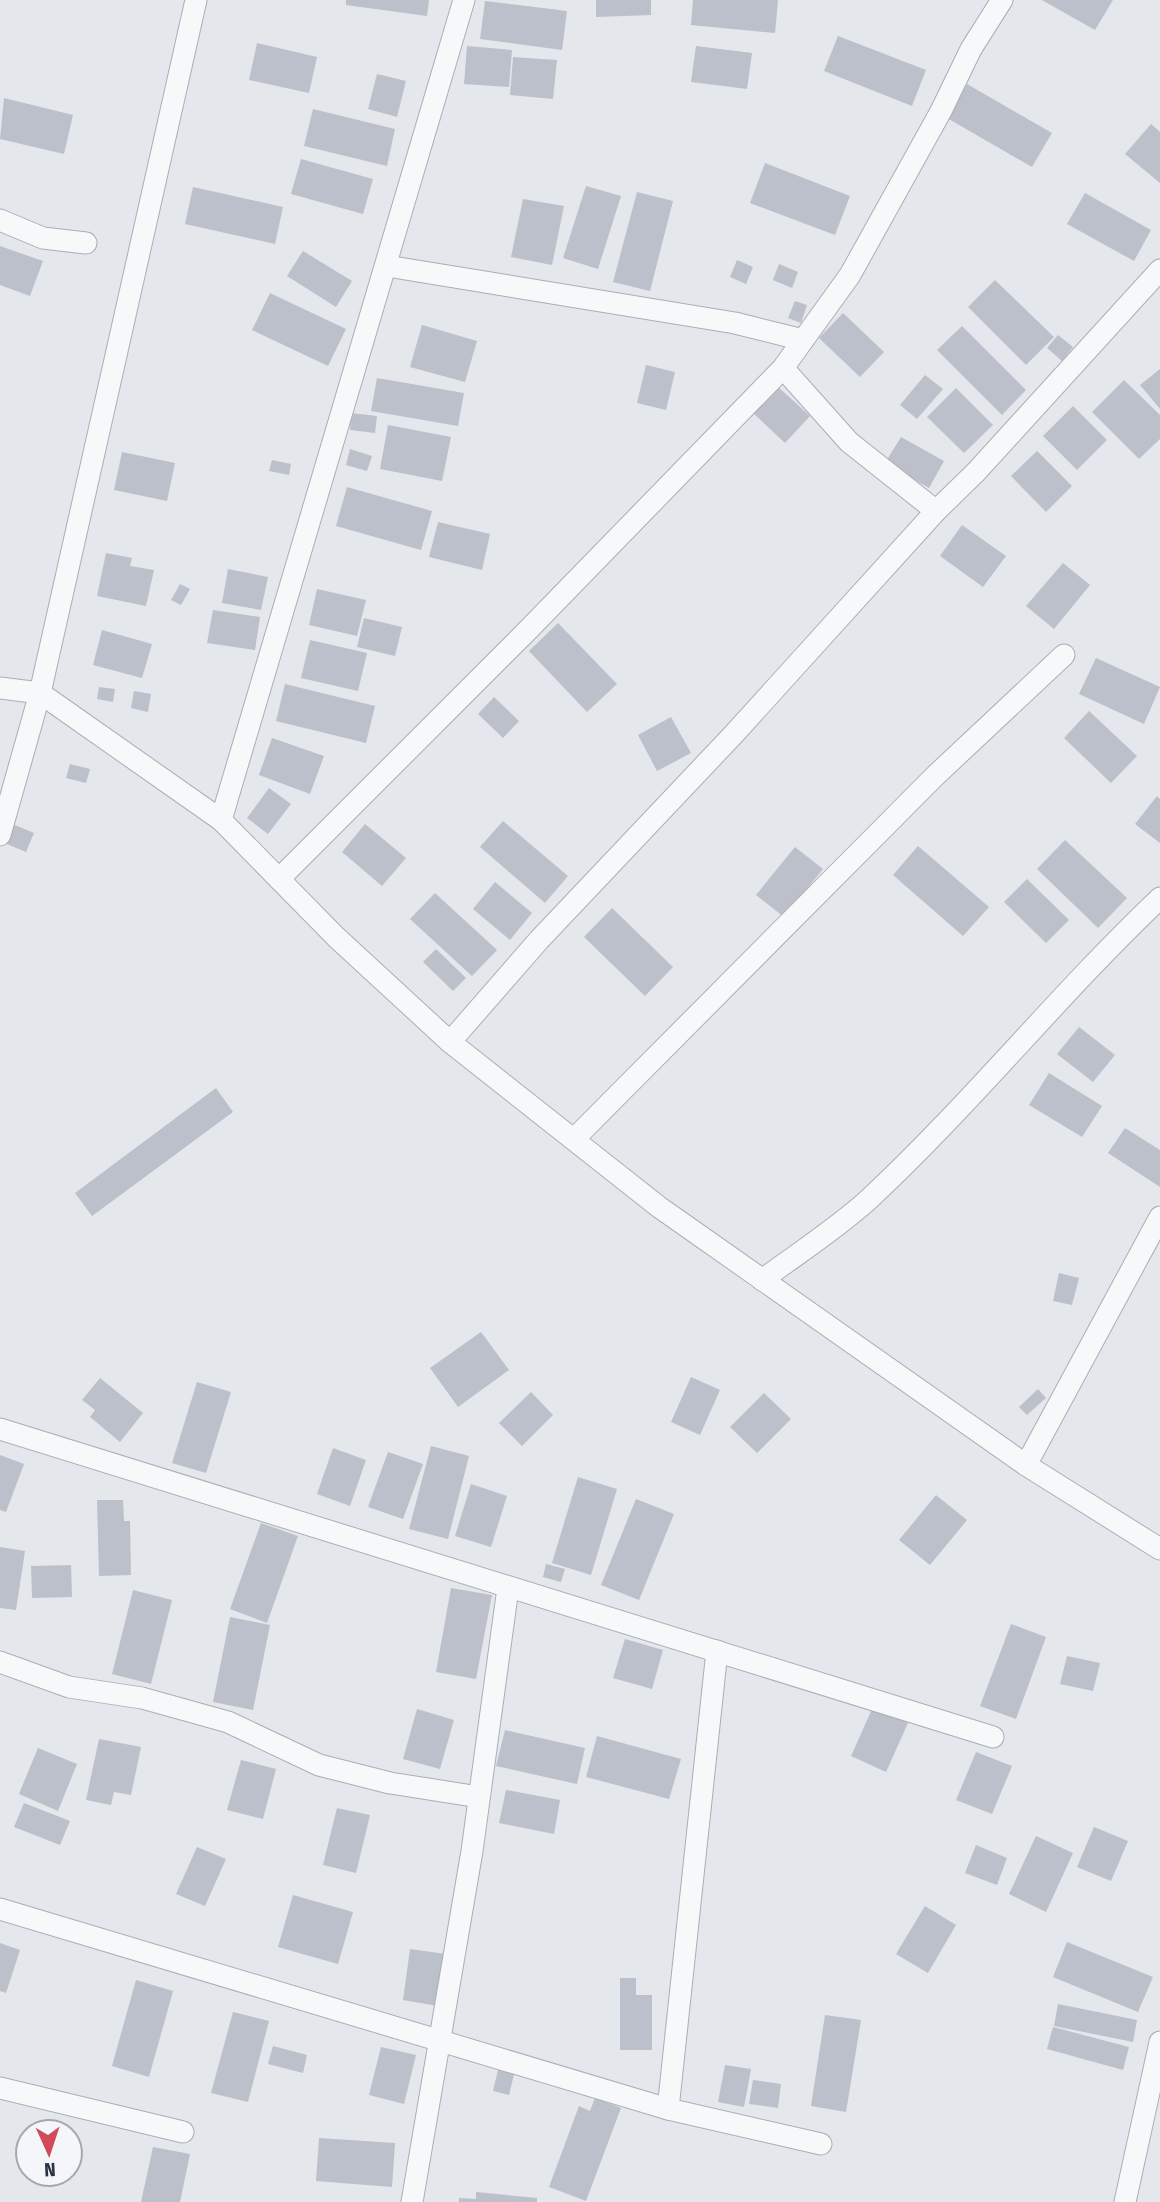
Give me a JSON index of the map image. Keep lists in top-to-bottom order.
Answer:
{
  "north": "bottom"
}
